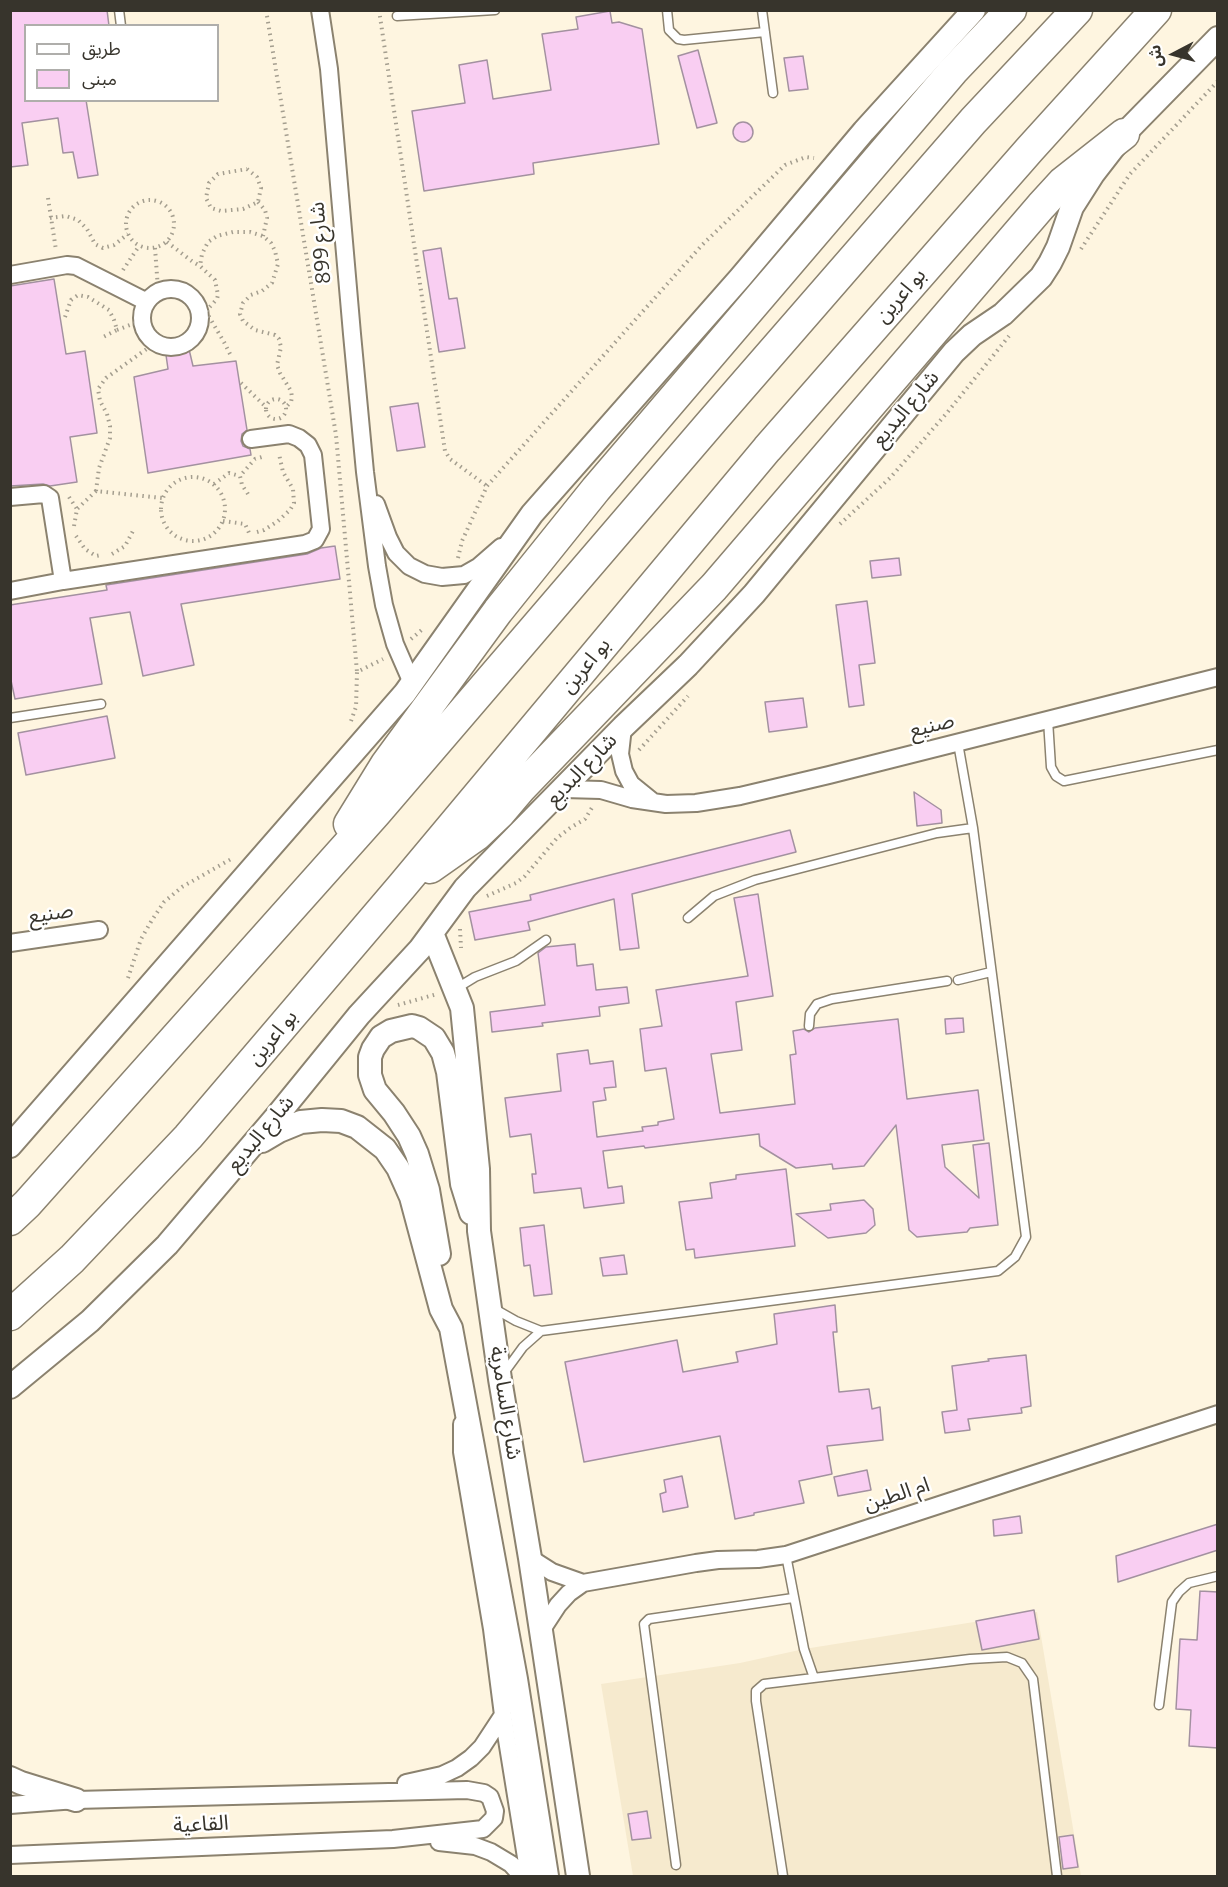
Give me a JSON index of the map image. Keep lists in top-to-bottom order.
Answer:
{
  "streets": {
    "highway": ["بو اعرين"],
    "main road": ["شارع البديع", "شارع السامرية"],
    "street": [
      "شارع 899",
      "صنيع",
      "ام الطين",
      "القاعية"
    ]
  },
  "crossings": [
    ["شارع البديع", "صنيع"],
    ["شارع البديع", "شارع السامرية"],
    ["شارع السامرية", "ام الطين"],
    ["شارع السامرية", "القاعية"]
  ],
  "legend": ["طريق", "مبنى"],
  "north": "left"
}
